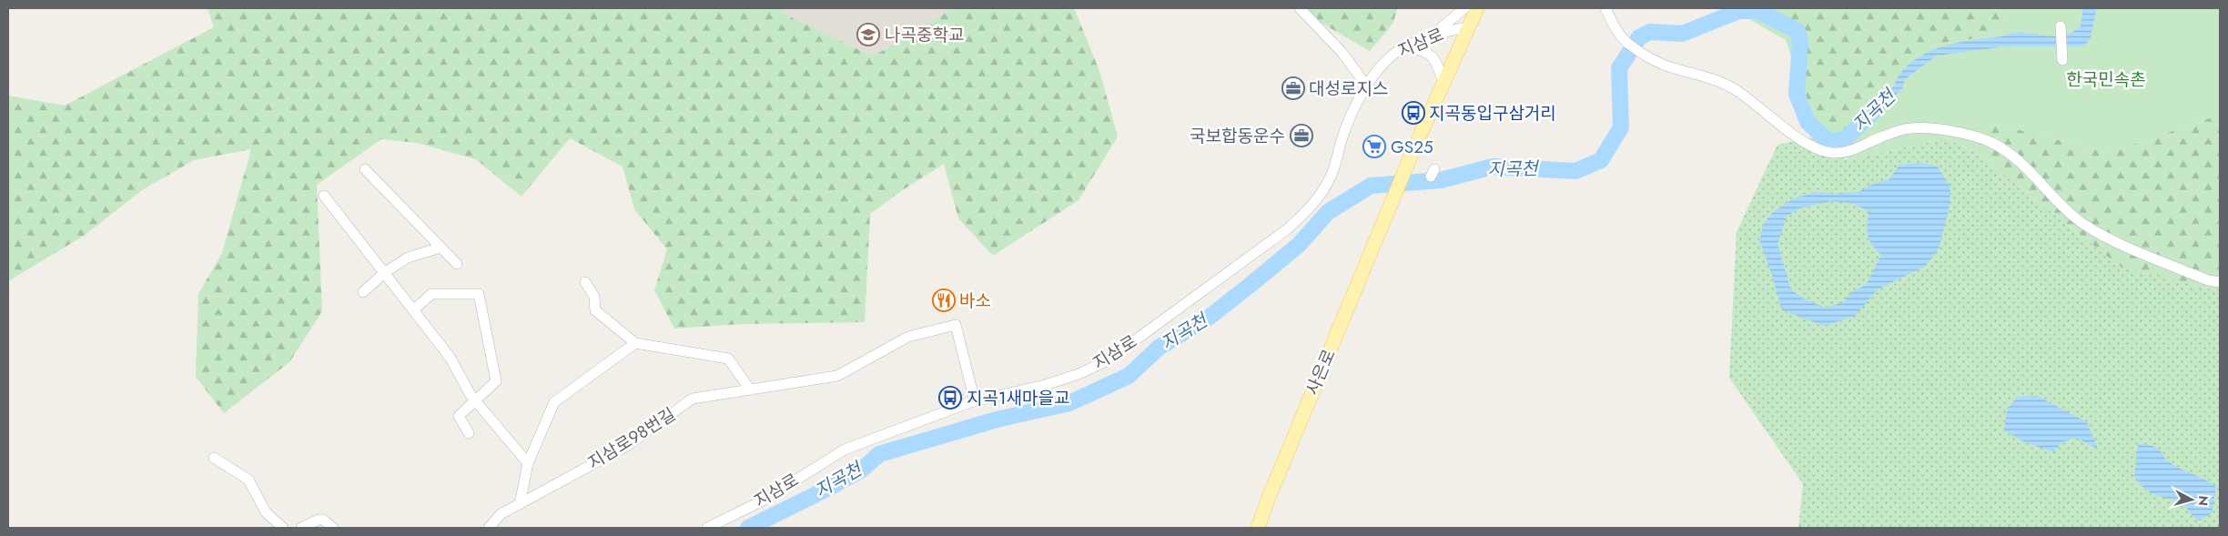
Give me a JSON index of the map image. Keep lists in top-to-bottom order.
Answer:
{
  "streets": {
    "main road": ["사은로"],
    "street": ["지삼로", "지삼로98번길"]
  },
  "crossings": [
    ["지삼로", "지삼로98번길"]
  ],
  "water": ["지곡천"],
  "parks": ["한국민속촌"],
  "places": {
    "school or university": ["나곡중학교"],
    "office": ["대성로지스", "국보합동운수"],
    "bus stop": ["지곡동입구삼거리", "지곡1새마을교"],
    "supermarket": ["GS25"],
    "restaurant": ["바소"]
  },
  "north": "right"
}
